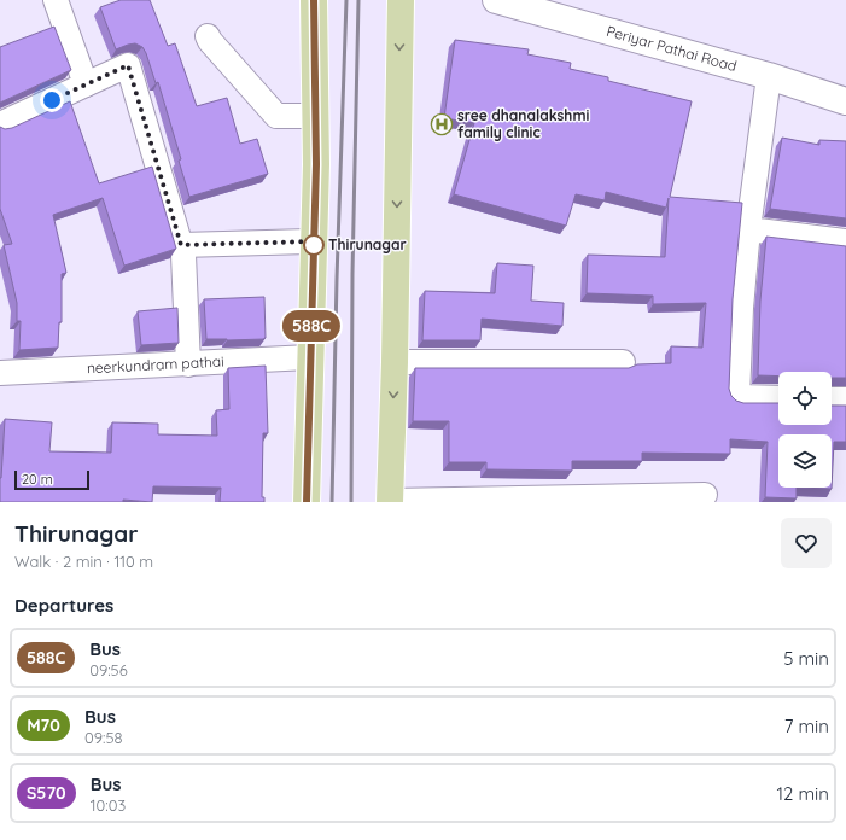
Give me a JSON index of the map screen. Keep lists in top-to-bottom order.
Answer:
{
  "streets": {
    "street": ["Periyar Pathai Road", "neerkundram pathai"]
  },
  "places": {
    "hospital": ["sree dhanalakshmi family clinic"],
    "other": ["Thirunagar"]
  },
  "lines": ["bus line 588C"],
  "scale_bar": "20 m",
  "page": {
    "on_map": "588C",
    "scale": "20 m",
    "heading": [
      ["Thirunagar", "Walk · 2 min · 110 m"],
      "Departures"
    ],
    "list": [
      {
        "mark": "588C",
        "name": "Bus",
        "note": "09:56",
        "value": "5 min"
      },
      {
        "mark": "M70",
        "name": "Bus",
        "note": "09:58",
        "value": "7 min"
      },
      {
        "mark": "S570",
        "name": "Bus",
        "note": "10:03",
        "value": "12 min"
      }
    ]
  }
}
